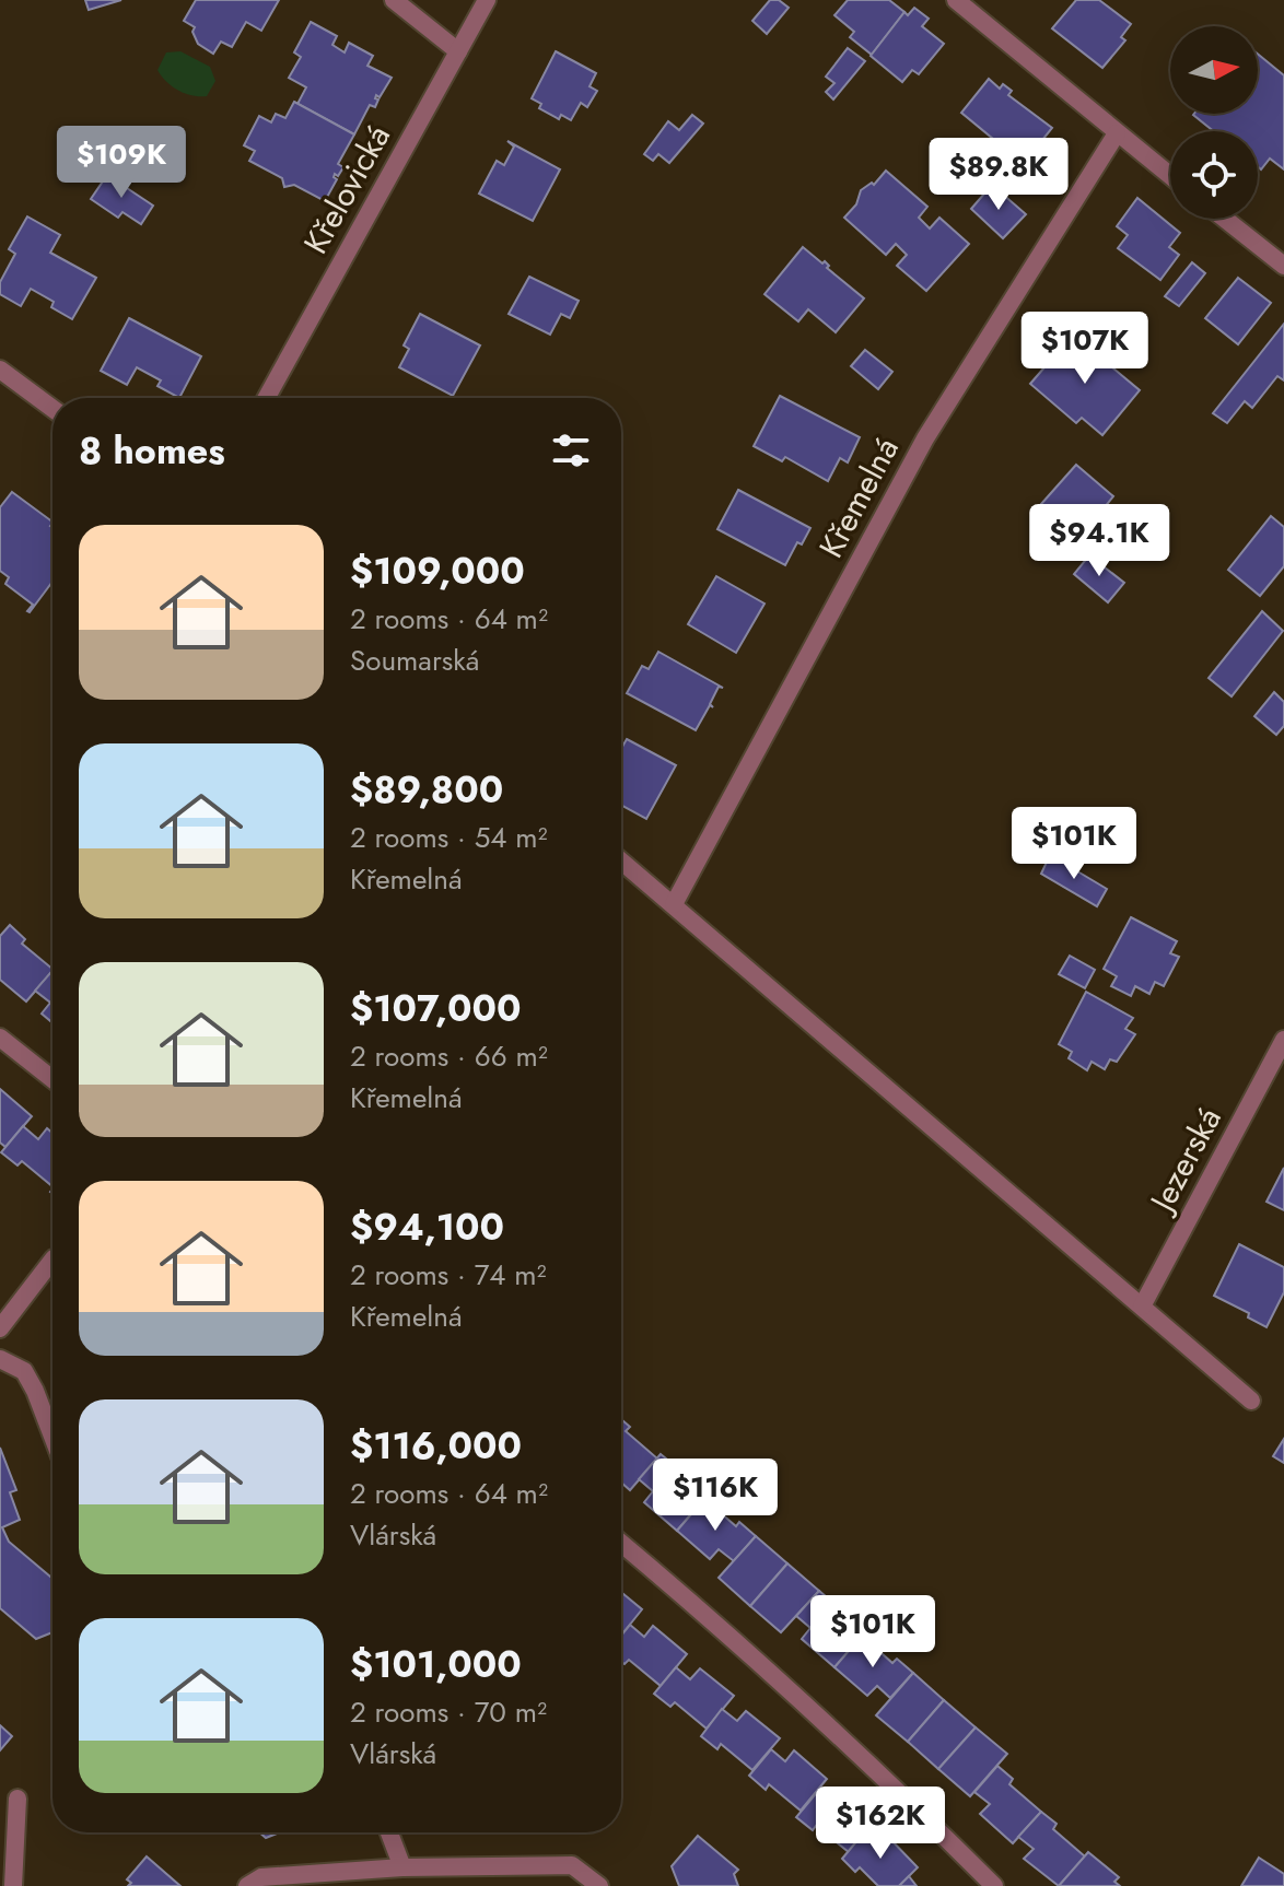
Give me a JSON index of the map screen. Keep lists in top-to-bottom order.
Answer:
{
  "streets": {
    "street": ["Křelovická", "Křemelná", "Jezerská"]
  },
  "north": "right",
  "page": {
    "price": [
      "$109K",
      "$89.8K",
      "$107K",
      "$94.1K",
      "$101K",
      "$116K",
      "$101K",
      "$162K"
    ],
    "heading": "8 homes",
    "list": [
      {
        "name": "$109,000",
        "note": "2 rooms · 64 m² · Soumarská"
      },
      {
        "name": "$89,800",
        "note": "2 rooms · 54 m² · Křemelná"
      },
      {
        "name": "$107,000",
        "note": "2 rooms · 66 m² · Křemelná"
      },
      {
        "name": "$94,100",
        "note": "2 rooms · 74 m² · Křemelná"
      },
      {
        "name": "$116,000",
        "note": "2 rooms · 64 m² · Vlárská"
      },
      {
        "name": "$101,000",
        "note": "2 rooms · 70 m² · Vlárská"
      }
    ]
  }
}
